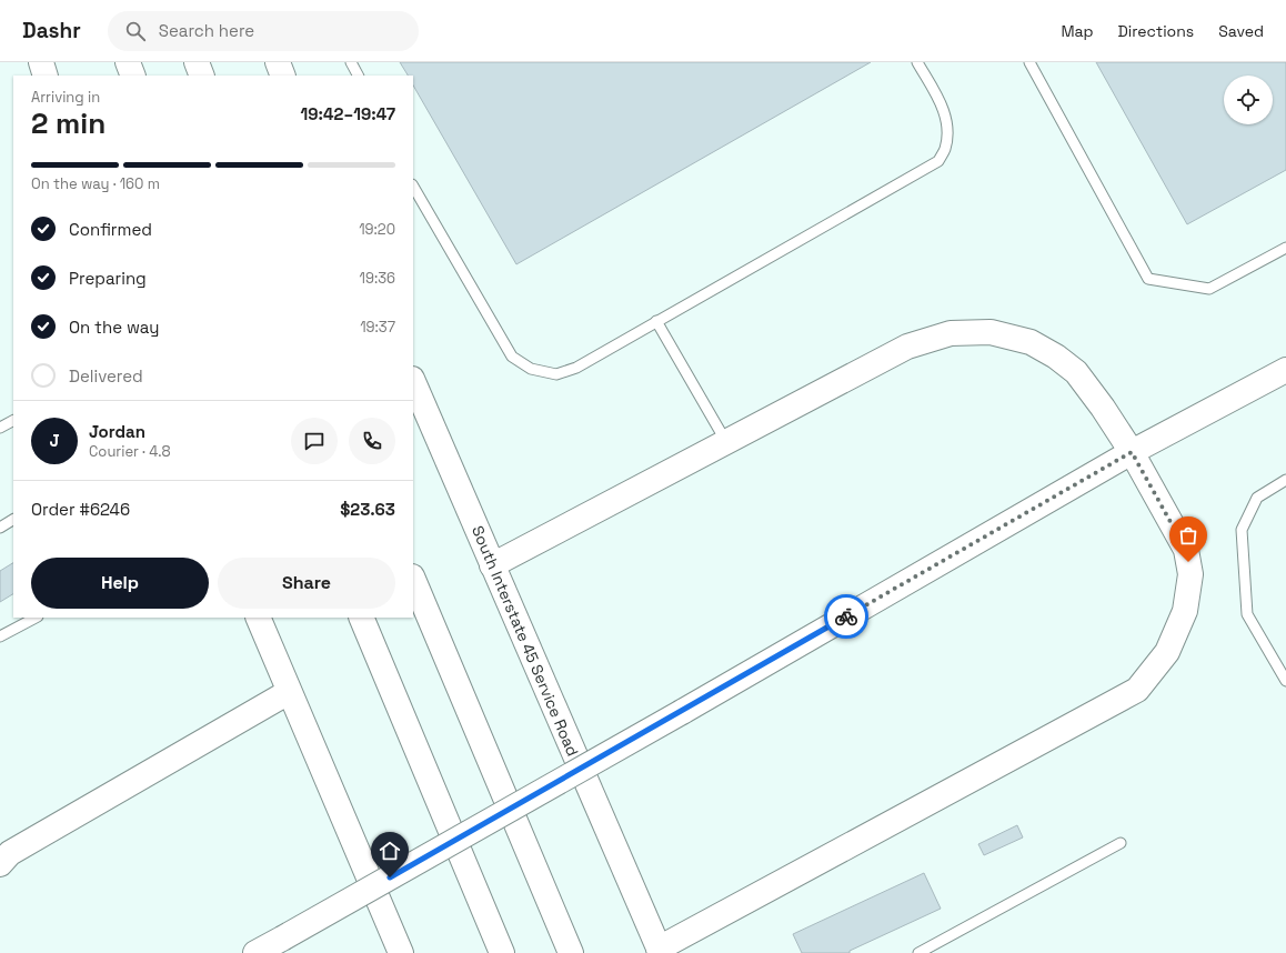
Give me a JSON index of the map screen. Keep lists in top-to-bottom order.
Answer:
{
  "streets": {
    "main road": ["South Interstate 45 Service Road"]
  },
  "page": {
    "header": "Dashr",
    "search": "Search here",
    "nav": ["Map", "Directions", "Saved"],
    "heading": ["2 min", "Arriving in", "19:42–19:47"],
    "panel": [
      "Jordan",
      "Courier · 4.8",
      "Order #6246",
      "$23.63"
    ],
    "bar": "On the way · 160 m",
    "list": [
      ["Confirmed", "19:20"],
      ["Preparing", "19:36"],
      ["On the way", "19:37"],
      "Delivered"
    ],
    "round": "J",
    "buttons": ["Help", "Share"]
  }
}
